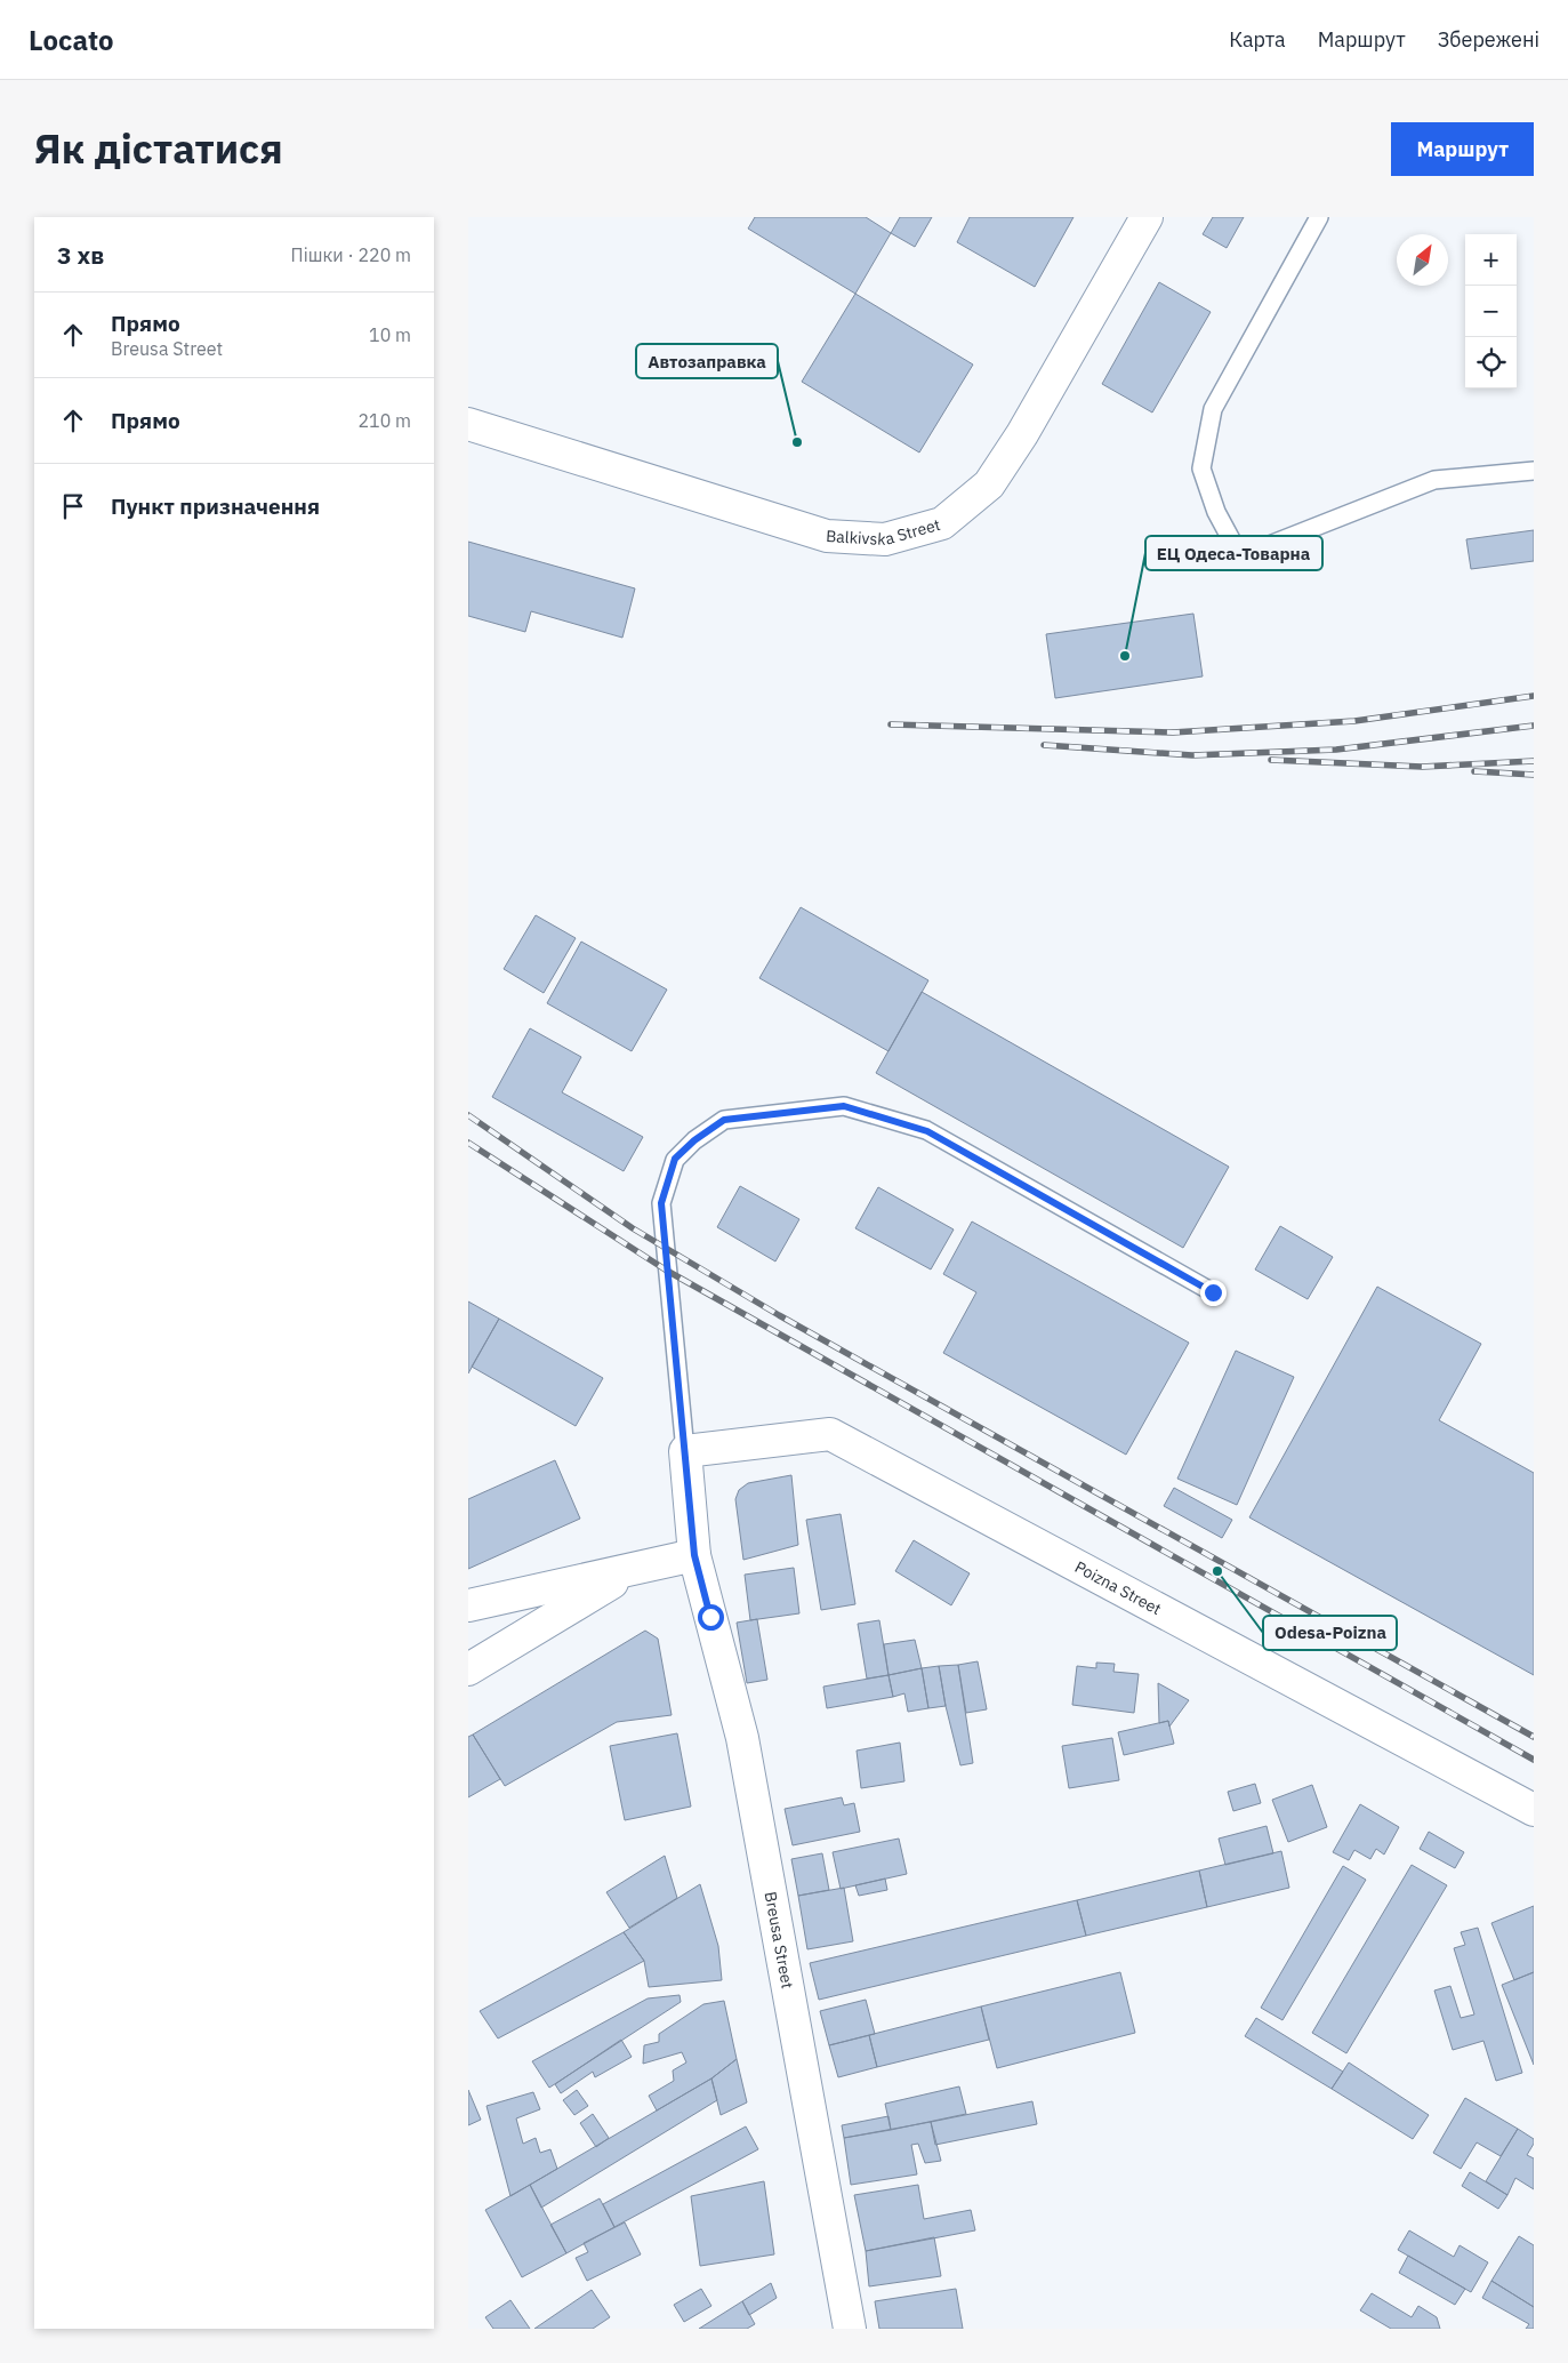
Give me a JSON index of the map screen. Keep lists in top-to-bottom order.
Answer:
{
  "streets": {
    "street": ["Balkivska Street", "Poizna Street", "Breusa Street"]
  },
  "crossings": [
    ["Poizna Street", "Breusa Street"]
  ],
  "places": ["Автозаправка", "ЕЦ Одеса-Товарна", "Odesa-Poizna"],
  "north": "top right",
  "page": {
    "header": "Locato",
    "nav": ["Карта", "Маршрут", "Збережені"],
    "title": "Як дістатися",
    "buttons": "Маршрут",
    "heading": ["3 хв", "Пішки · 220 m"],
    "map_buttons": ["+", "−"],
    "list": [
      ["Прямо", "Breusa Street", "10 m"],
      ["Прямо", "210 m"],
      "Пункт призначення"
    ]
  }
}
